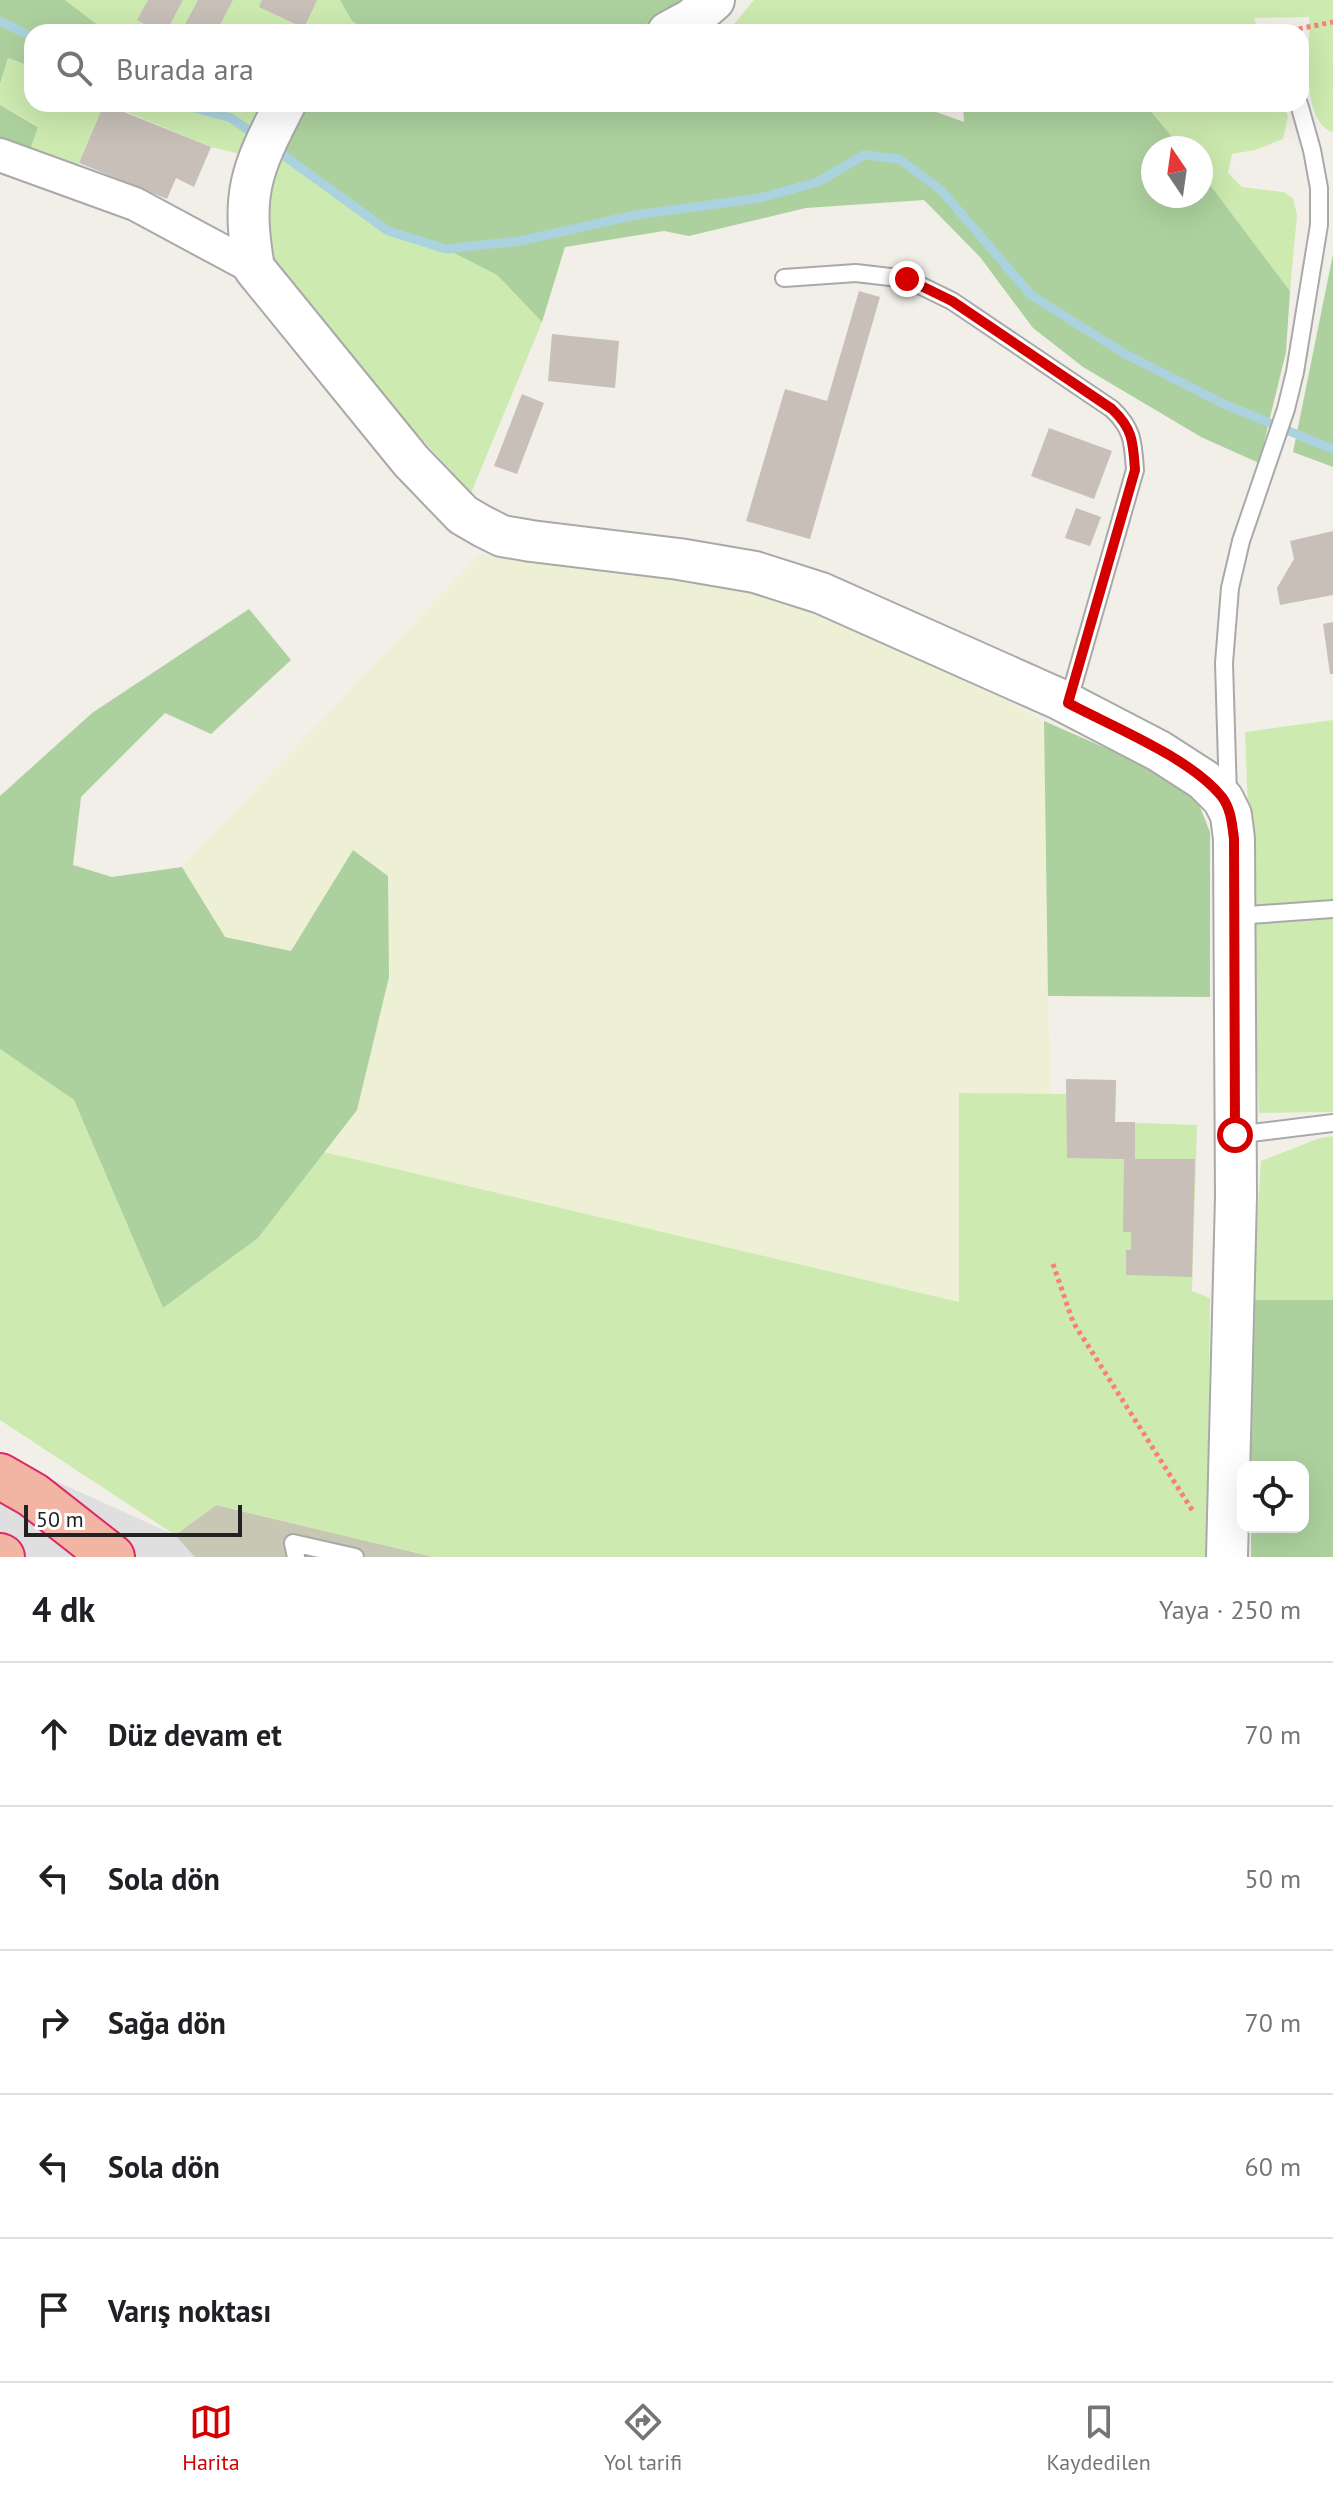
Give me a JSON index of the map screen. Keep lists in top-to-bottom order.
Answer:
{
  "scale_bar": "50 m",
  "north": "top",
  "page": {
    "search": "Burada ara",
    "scale": "50 m",
    "heading": ["4 dk", "Yaya · 250 m"],
    "list": [
      ["Düz devam et", "70 m"],
      ["Sola dön", "50 m"],
      ["Sağa dön", "70 m"],
      ["Sola dön", "60 m"],
      "Varış noktası"
    ],
    "nav": ["Harita", "Yol tarifi", "Kaydedilen"]
  }
}
